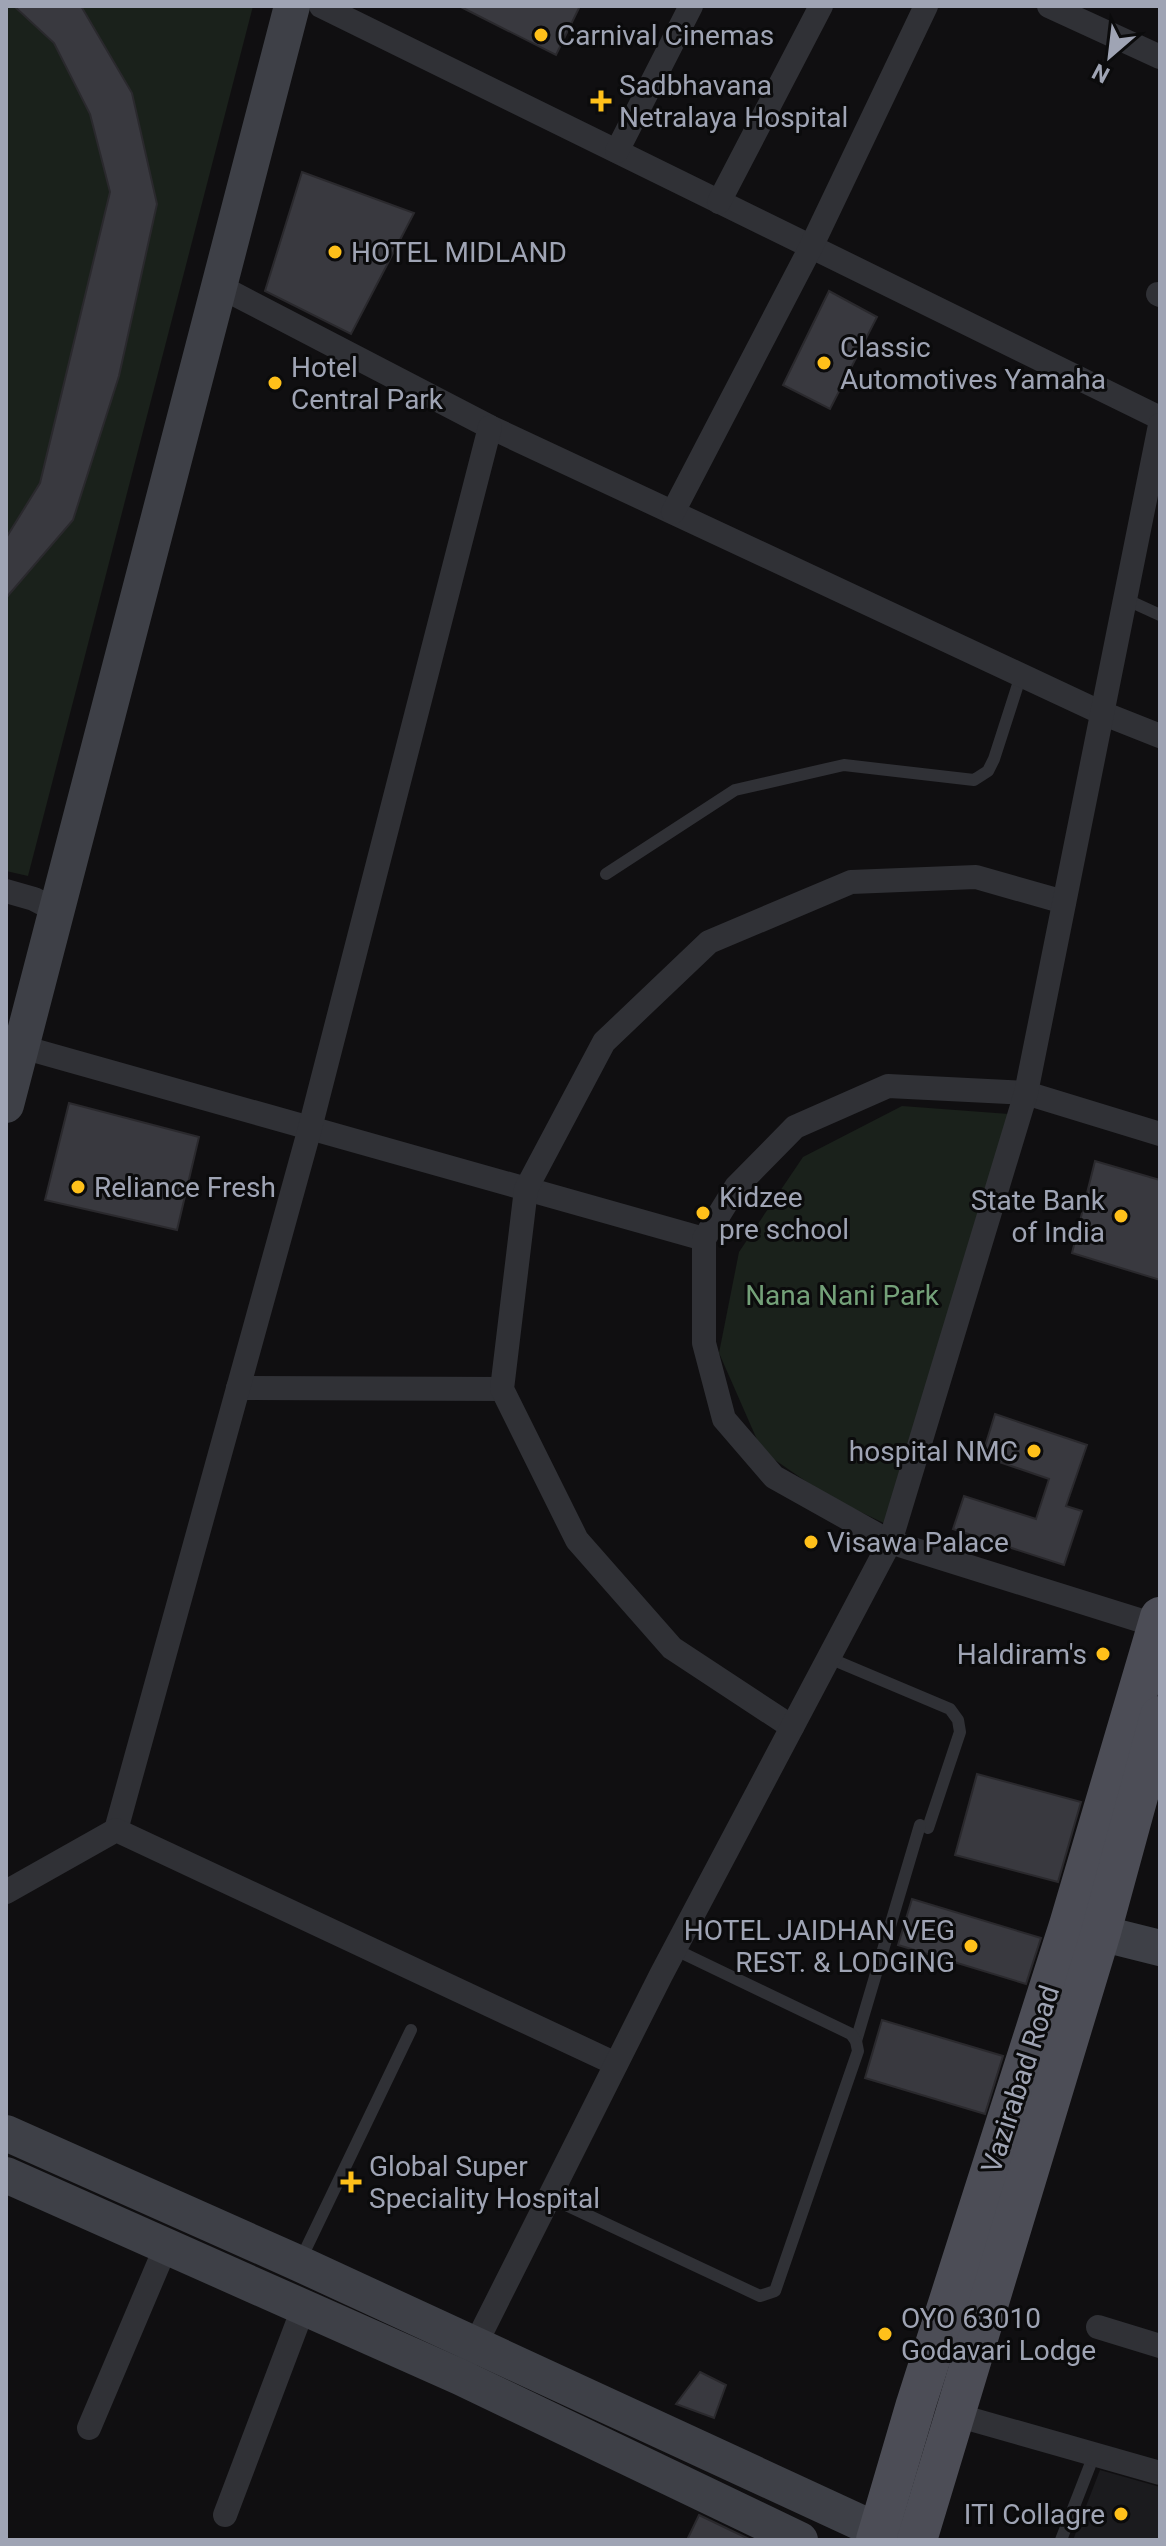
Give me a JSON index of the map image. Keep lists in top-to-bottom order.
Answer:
{
  "streets": {
    "main road": ["Vazirabad Road"]
  },
  "parks": ["Nana Nani Park"],
  "places": {
    "other": [
      "Carnival Cinemas",
      "HOTEL MIDLAND",
      "Classic Automotives Yamaha",
      "Hotel Central Park",
      "Reliance Fresh",
      "Kidzee pre school",
      "State Bank of India",
      "hospital NMC",
      "Visawa Palace",
      "Haldiram's",
      "HOTEL JAIDHAN VEG REST. & LODGING",
      "OYO 63010 Godavari Lodge",
      "ITI Collagre"
    ],
    "health": ["Sadbhavana Netralaya Hospital", "Global Super Speciality Hospital"]
  },
  "north": "bottom left"
}
